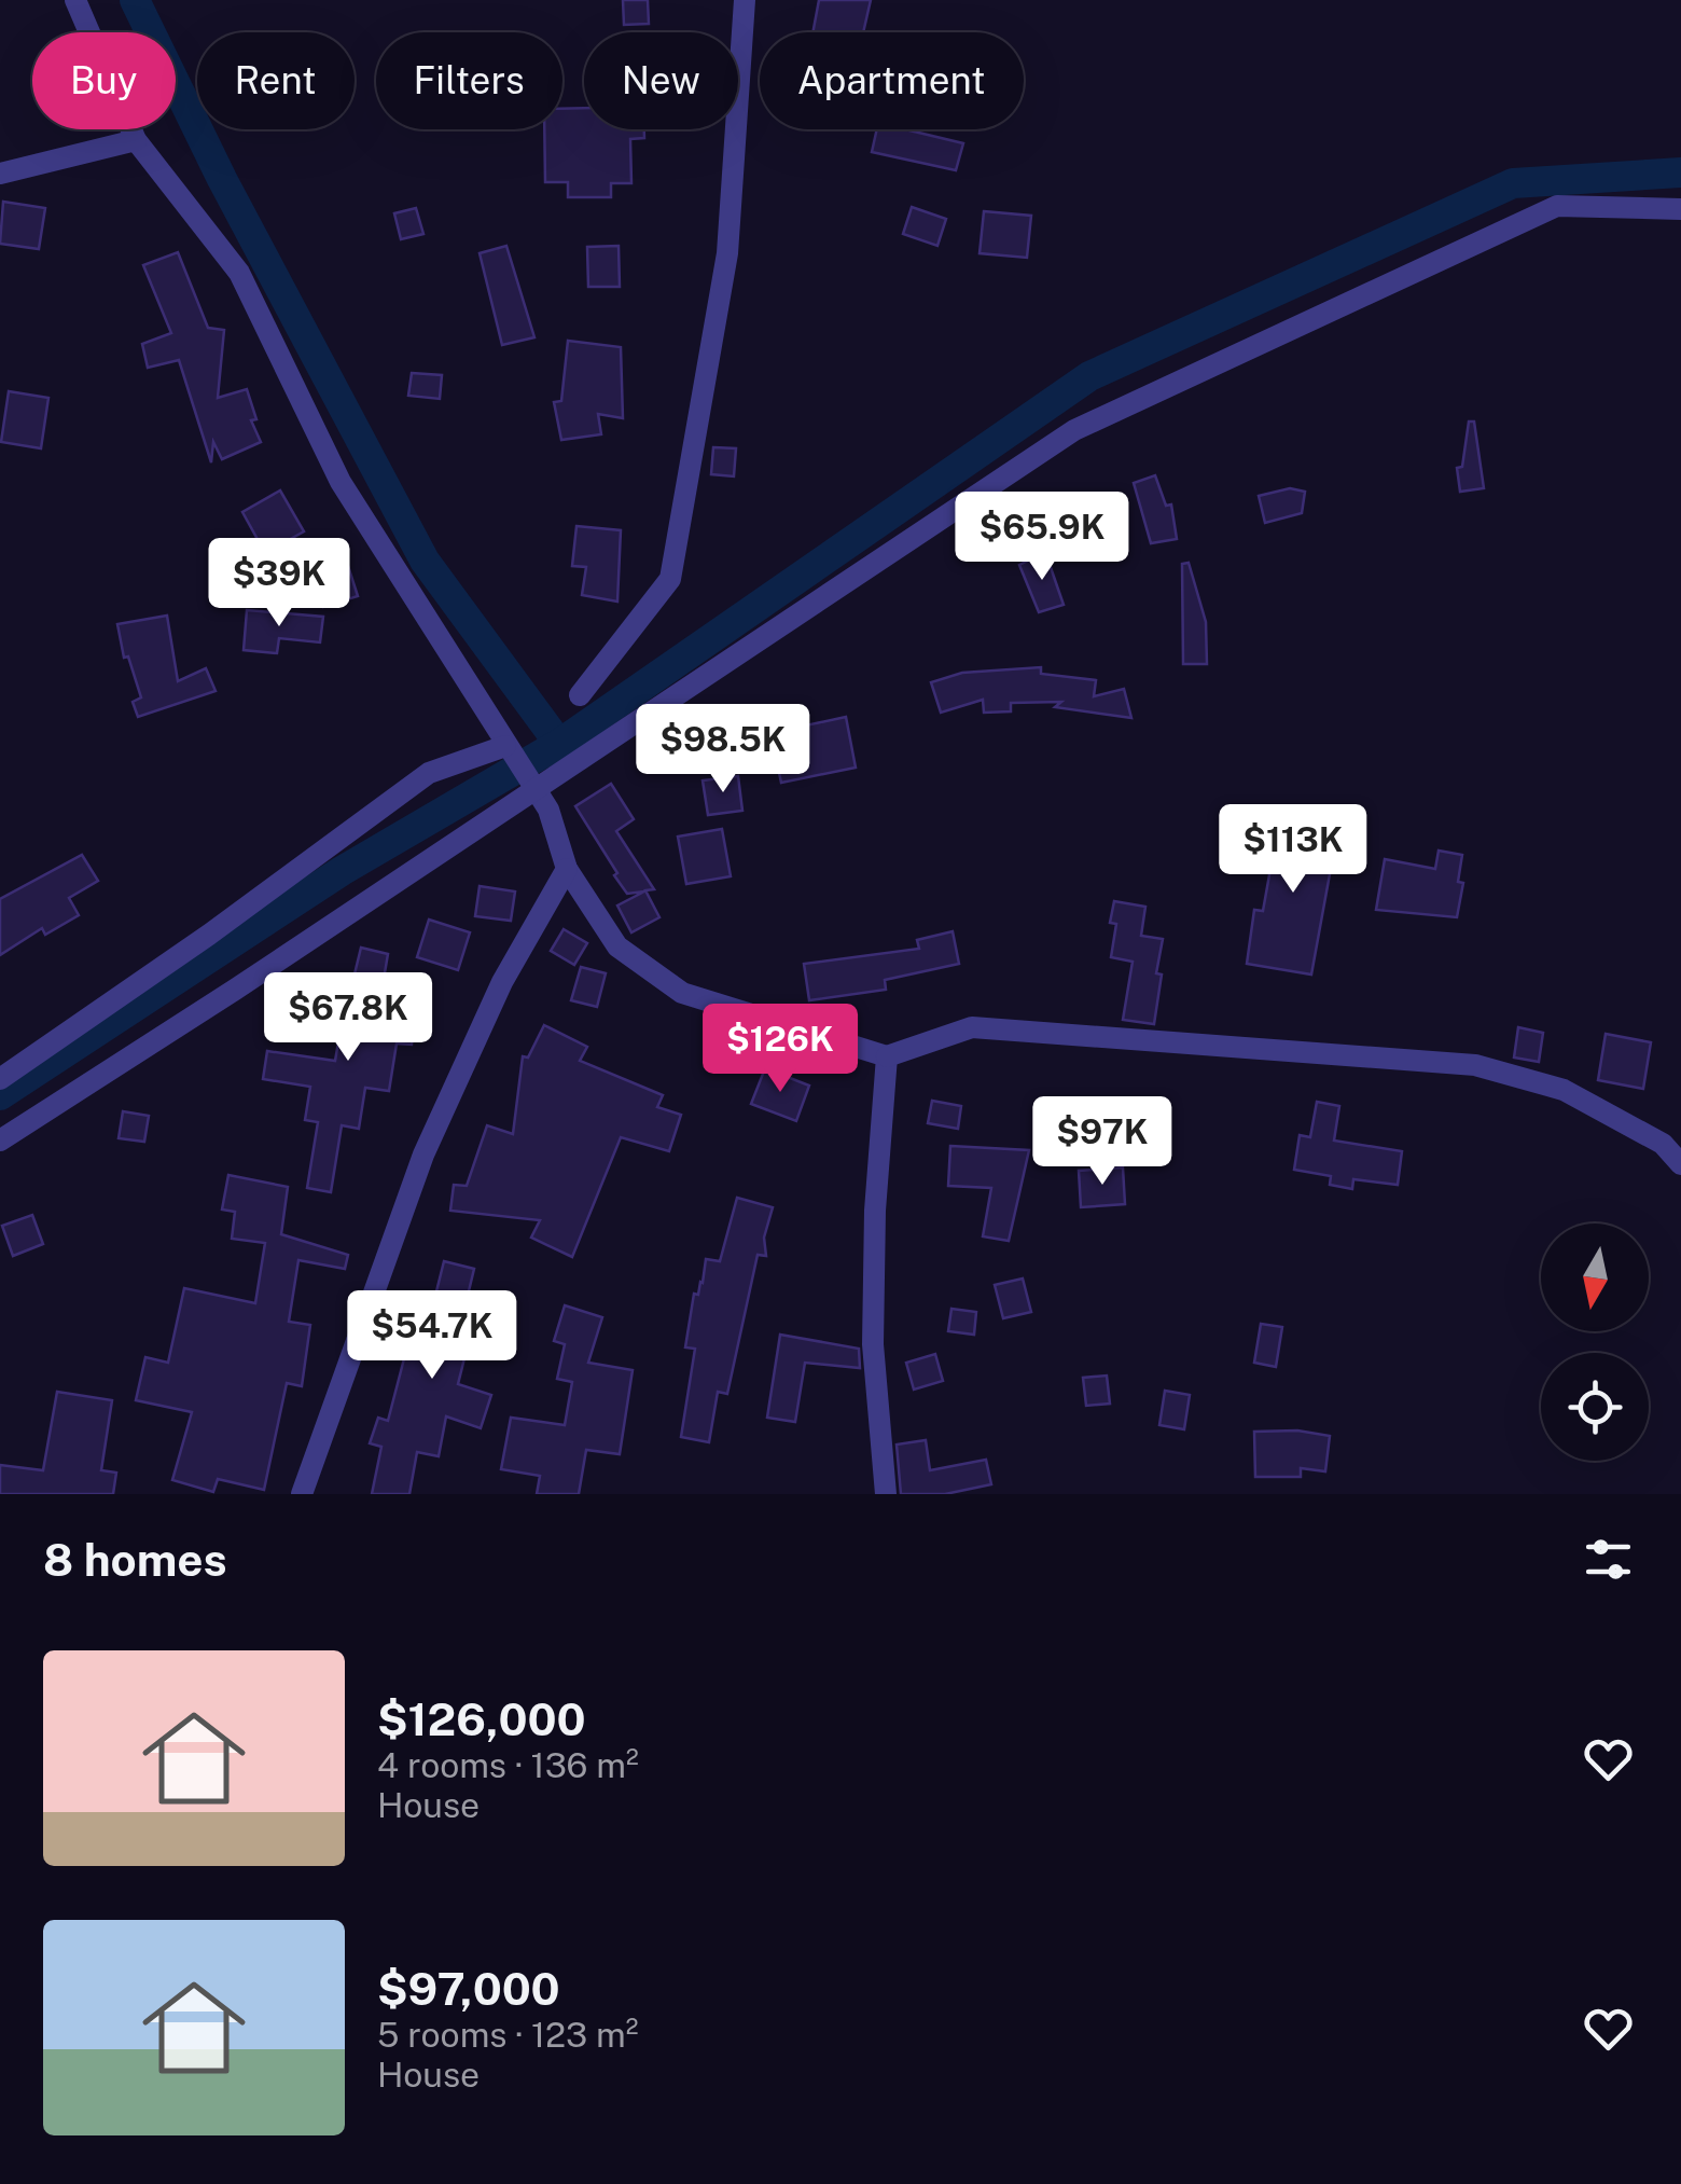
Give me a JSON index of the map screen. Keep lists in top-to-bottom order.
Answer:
{
  "north": "bottom",
  "page": {
    "chip": [
      "Buy",
      "Rent",
      "Filters",
      "New",
      "Apartment"
    ],
    "price": [
      "$65.9K",
      "$39K",
      "$98.5K",
      "$113K",
      "$67.8K",
      "$126K",
      "$97K",
      "$54.7K"
    ],
    "heading": "8 homes",
    "list": [
      {
        "name": "$126,000",
        "note": "4 rooms · 136 m² · House"
      },
      {
        "name": "$97,000",
        "note": "5 rooms · 123 m² · House"
      }
    ]
  }
}
